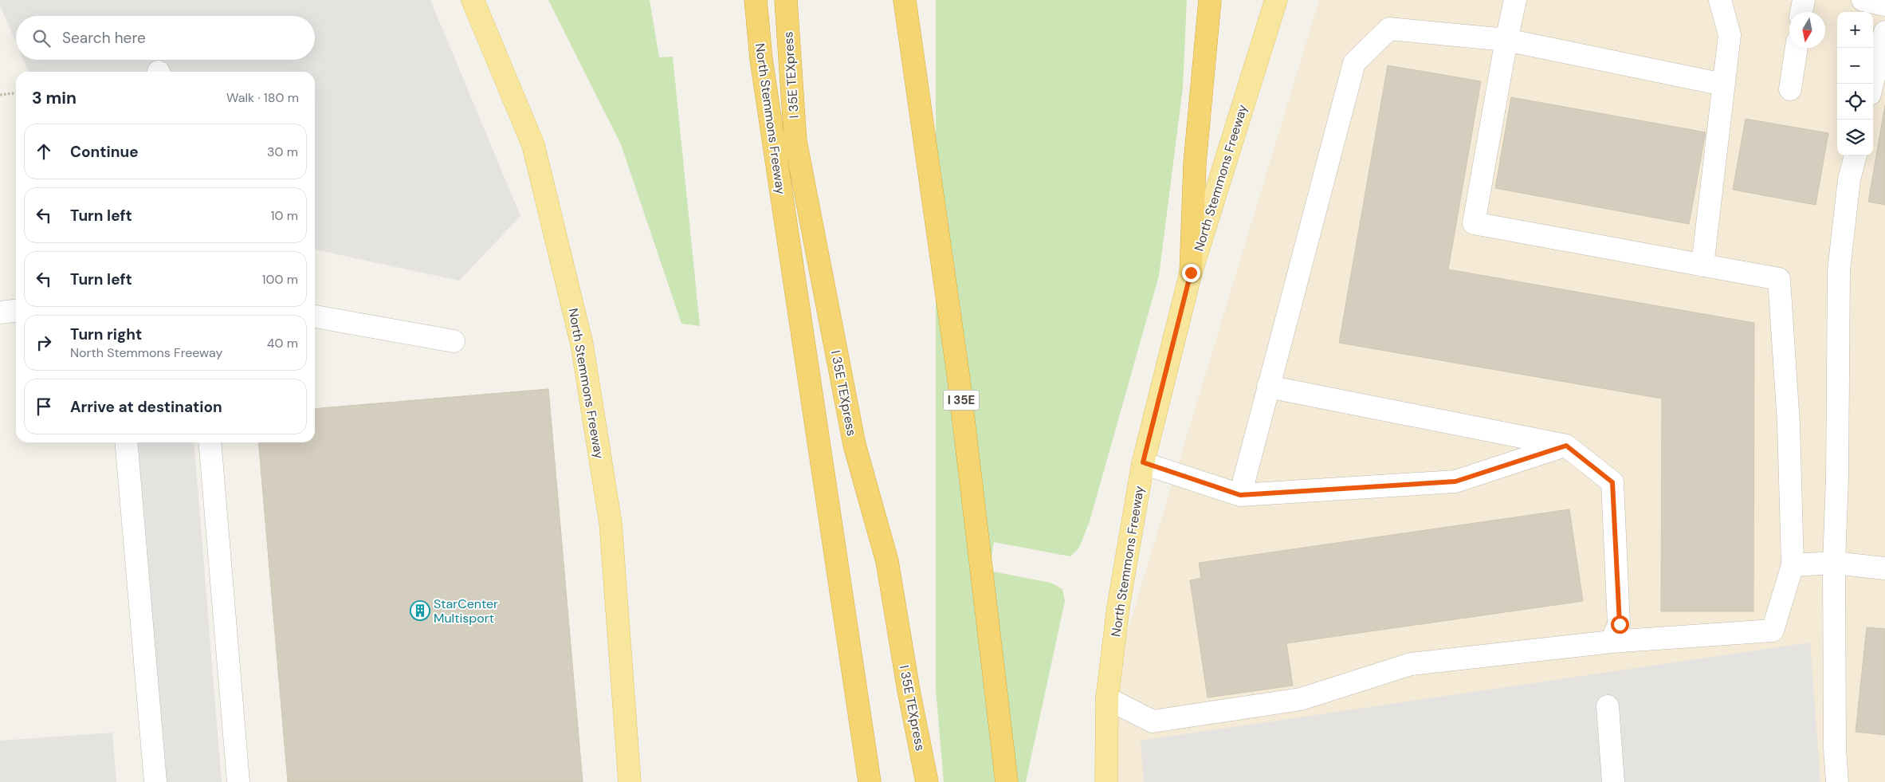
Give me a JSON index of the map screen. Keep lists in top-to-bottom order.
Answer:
{
  "streets": {
    "highway": ["I 35E TEXpress", "North Stemmons Freeway", "I 35E"]
  },
  "places": {
    "building": ["StarCenter Multisport"]
  },
  "north": "bottom",
  "page": {
    "map_buttons": ["+", "−"],
    "search": "Search here",
    "heading": ["3 min", "Walk · 180 m"],
    "list": [
      ["Continue", "30 m"],
      ["Turn left", "10 m"],
      ["Turn left", "100 m"],
      ["Turn right", "North Stemmons Freeway", "40 m"],
      "Arrive at destination"
    ]
  }
}
